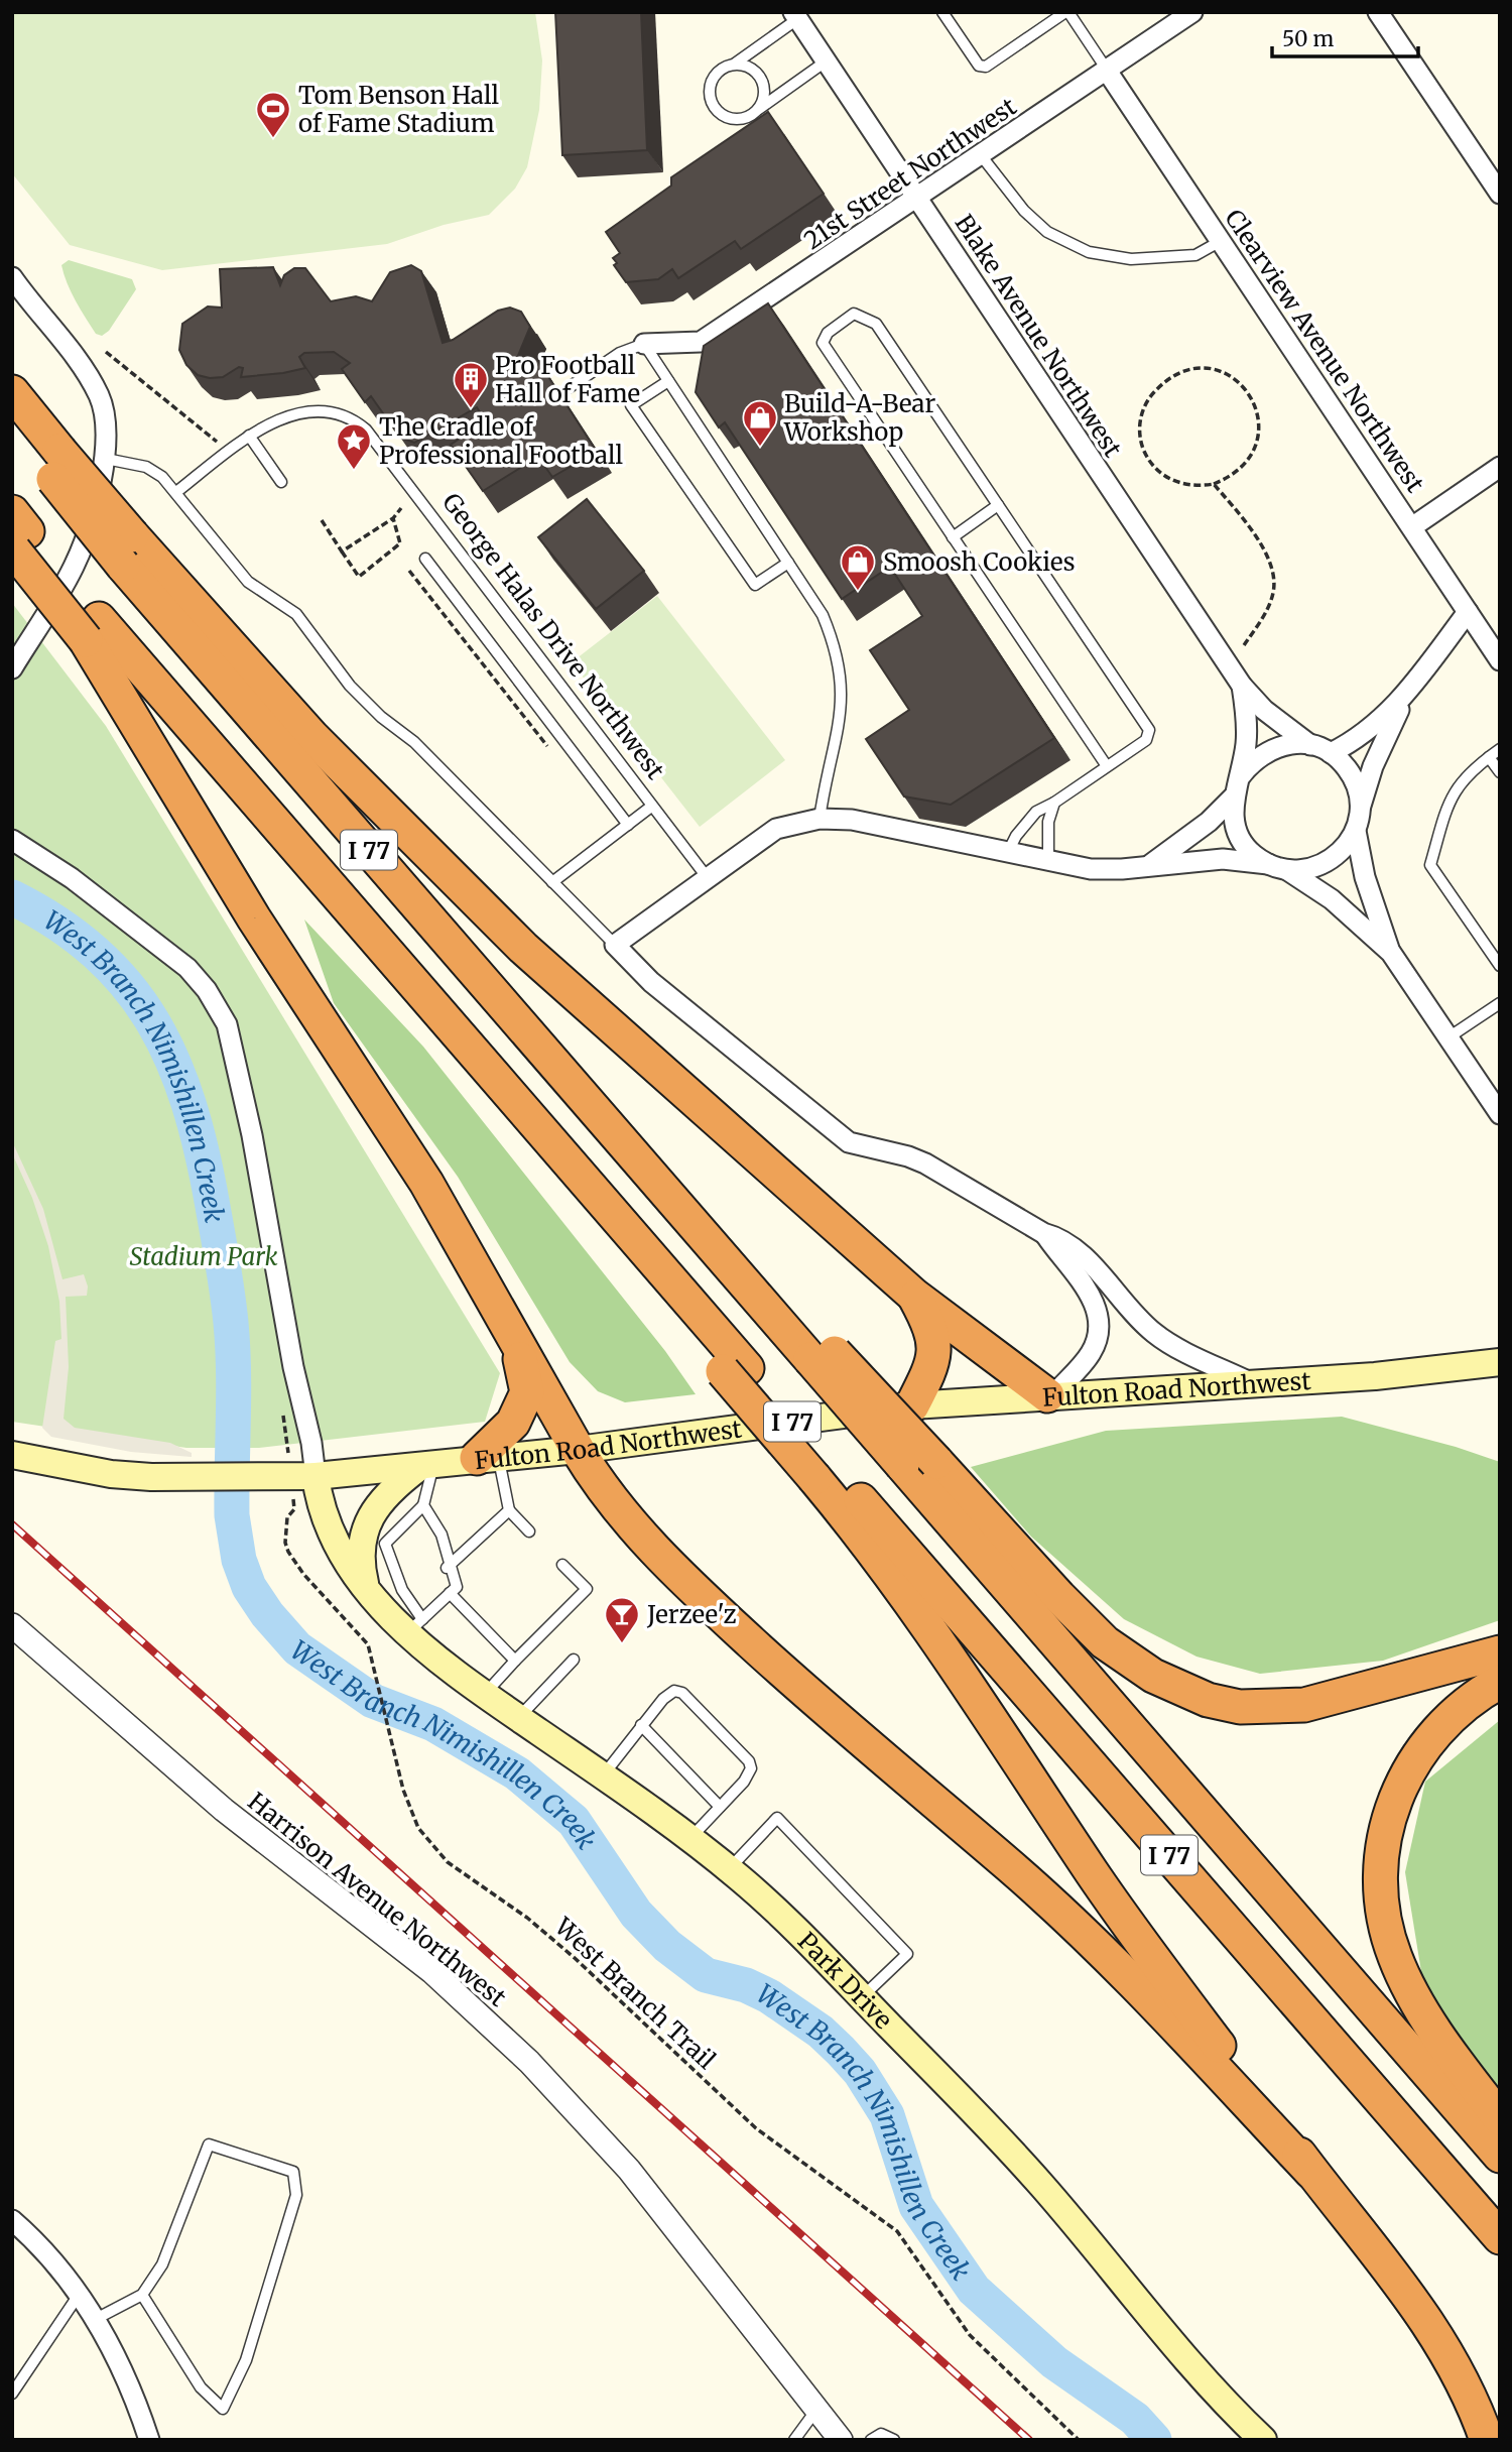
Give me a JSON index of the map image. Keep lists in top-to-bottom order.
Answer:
{
  "streets": {
    "highway": ["I 77"],
    "main road": ["Fulton Road Northwest", "Park Drive"],
    "street": [
      "21st Street Northwest",
      "Blake Avenue Northwest",
      "Clearview Avenue Northwest",
      "Harrison Avenue Northwest"
    ],
    "lane": ["George Halas Drive Northwest"],
    "path": ["West Branch Trail"]
  },
  "crossings": [
    ["21st Street Northwest", "Blake Avenue Northwest"],
    ["21st Street Northwest", "Clearview Avenue Northwest"],
    ["Fulton Road Northwest", "Park Drive"]
  ],
  "water": ["West Branch Nimishillen Creek"],
  "parks": ["Stadium Park"],
  "places": {
    "sports": ["Tom Benson Hall of Fame Stadium"],
    "building": ["Pro Football Hall of Fame"],
    "shop": ["Build-A-Bear Workshop", "Smoosh Cookies"],
    "place": ["The Cradle of Professional Football"],
    "bar": ["Jerzee'z"]
  },
  "scale_bar": "50 m"
}
